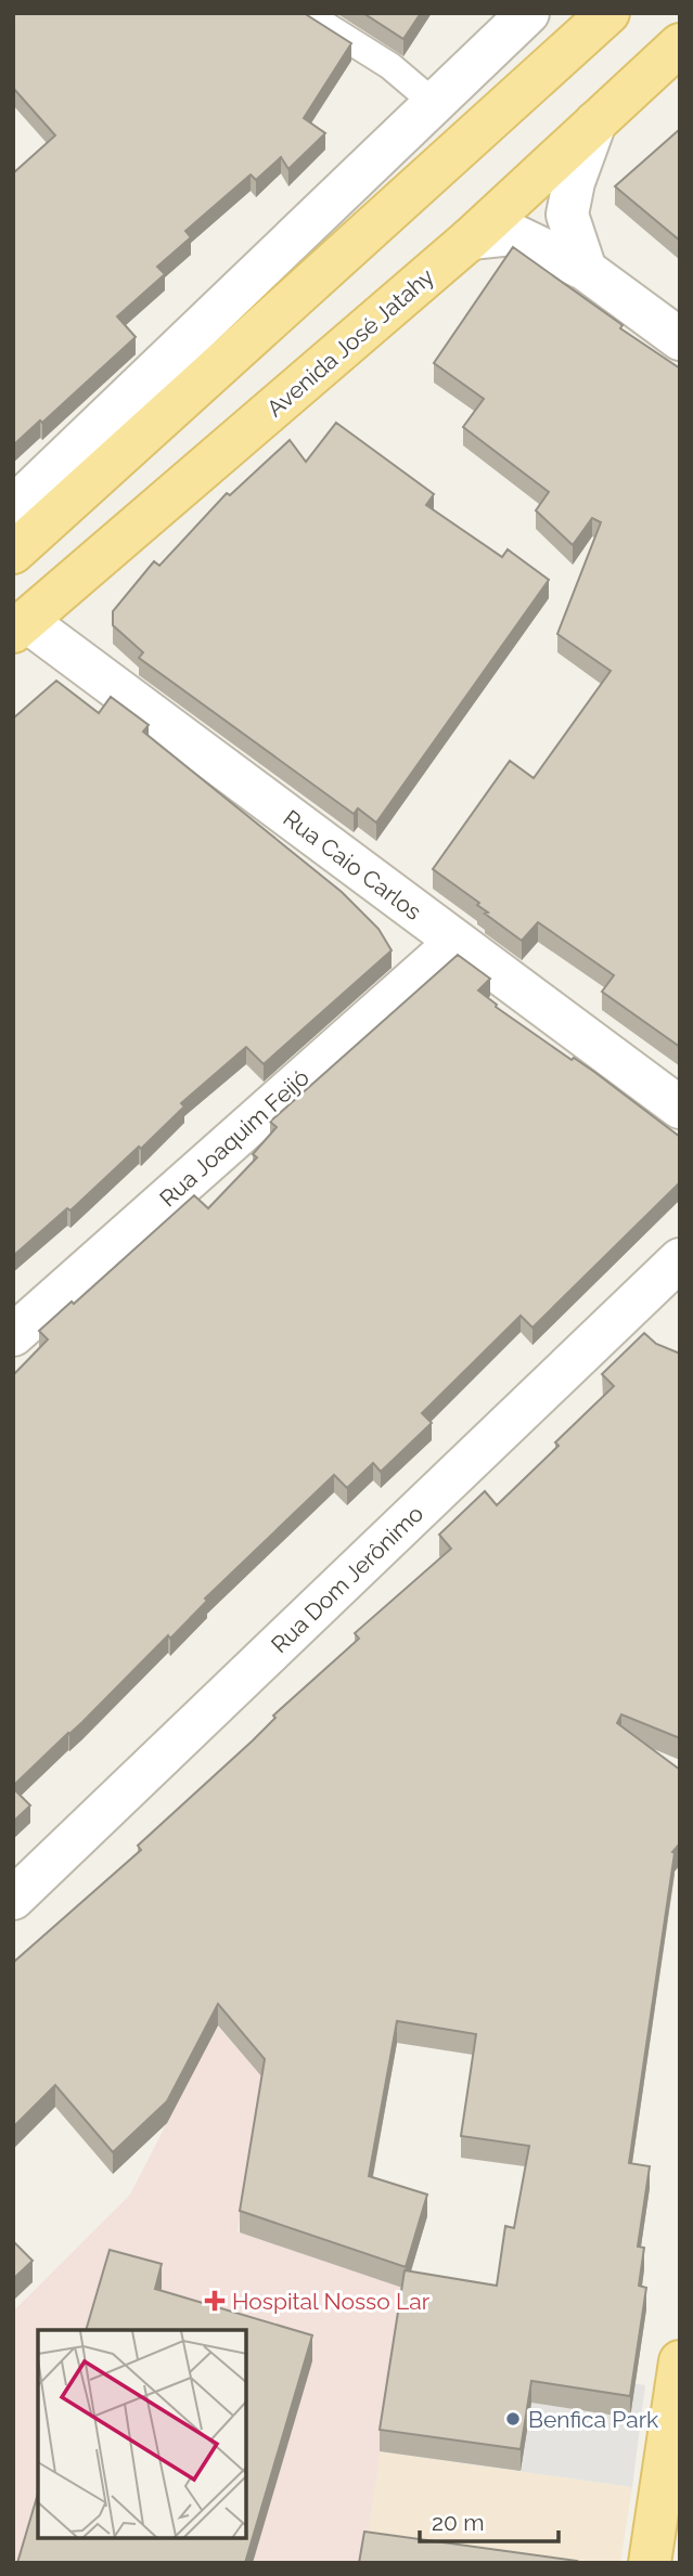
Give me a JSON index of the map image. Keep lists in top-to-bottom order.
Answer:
{
  "streets": {
    "main road": ["Avenida José Jatahy"],
    "street": ["Rua Caio Carlos", "Rua Joaquim Feijó", "Rua Dom Jerônimo"]
  },
  "crossings": [
    ["Avenida José Jatahy", "Rua Caio Carlos"],
    ["Rua Caio Carlos", "Rua Joaquim Feijó"]
  ],
  "places": {
    "health": ["Hospital Nosso Lar"],
    "other": ["Benfica Park"]
  },
  "scale_bar": "20 m"
}
